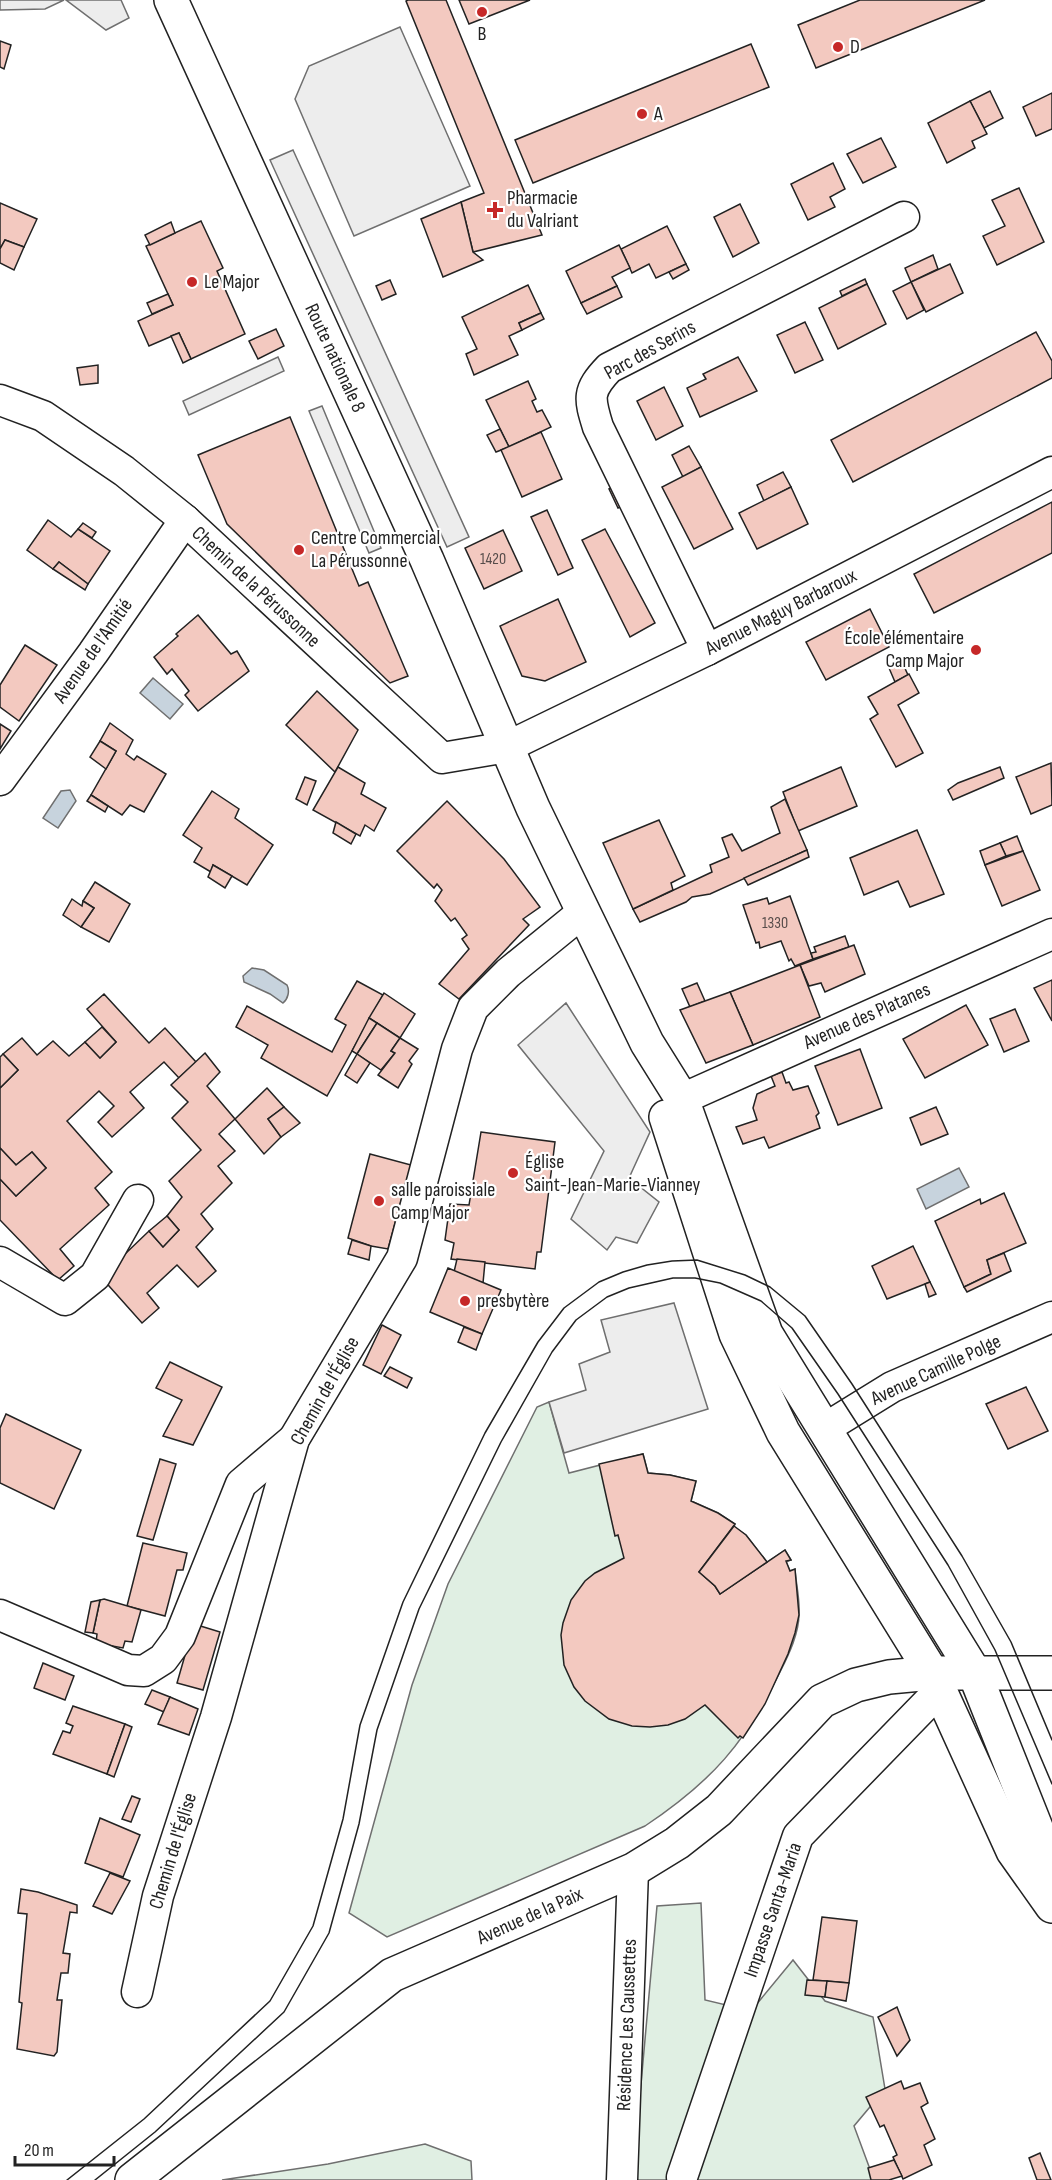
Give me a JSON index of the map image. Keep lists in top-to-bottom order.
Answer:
{
  "streets": {
    "main road": ["Route nationale 8", "Avenue de la Paix"],
    "street": [
      "Parc des Serins",
      "Chemin de la Pérussonne",
      "Avenue Maguy Barbaroux",
      "Avenue de l'Amitié",
      "Avenue des Platanes",
      "Avenue Camille Polge",
      "Chemin de l'Église",
      "Impasse Santa-Maria",
      "Résidence Les Caussettes"
    ]
  },
  "crossings": [
    ["Parc des Serins", "Avenue Maguy Barbaroux"],
    ["Route nationale 8", "Chemin de la Pérussonne"],
    ["Route nationale 8", "Avenue Maguy Barbaroux"],
    ["Route nationale 8", "Chemin de l'Église"],
    ["Chemin de la Pérussonne", "Avenue Maguy Barbaroux"],
    ["Chemin de la Pérussonne", "Avenue de l'Amitié"],
    ["Impasse Santa-Maria", "Avenue de la Paix"],
    ["Avenue de la Paix", "Résidence Les Caussettes"]
  ],
  "places": {
    "other": [
      "B",
      "D",
      "A",
      "Le Major",
      "Centre Commercial La Pérussonne",
      "École élémentaire Camp Major",
      "Église Saint-Jean-Marie-Vianney",
      "salle paroissiale Camp Major",
      "presbytère"
    ],
    "health": ["Pharmacie du Valriant"]
  },
  "house_numbers": ["1420", "1330"],
  "scale_bar": "20 m"
}
